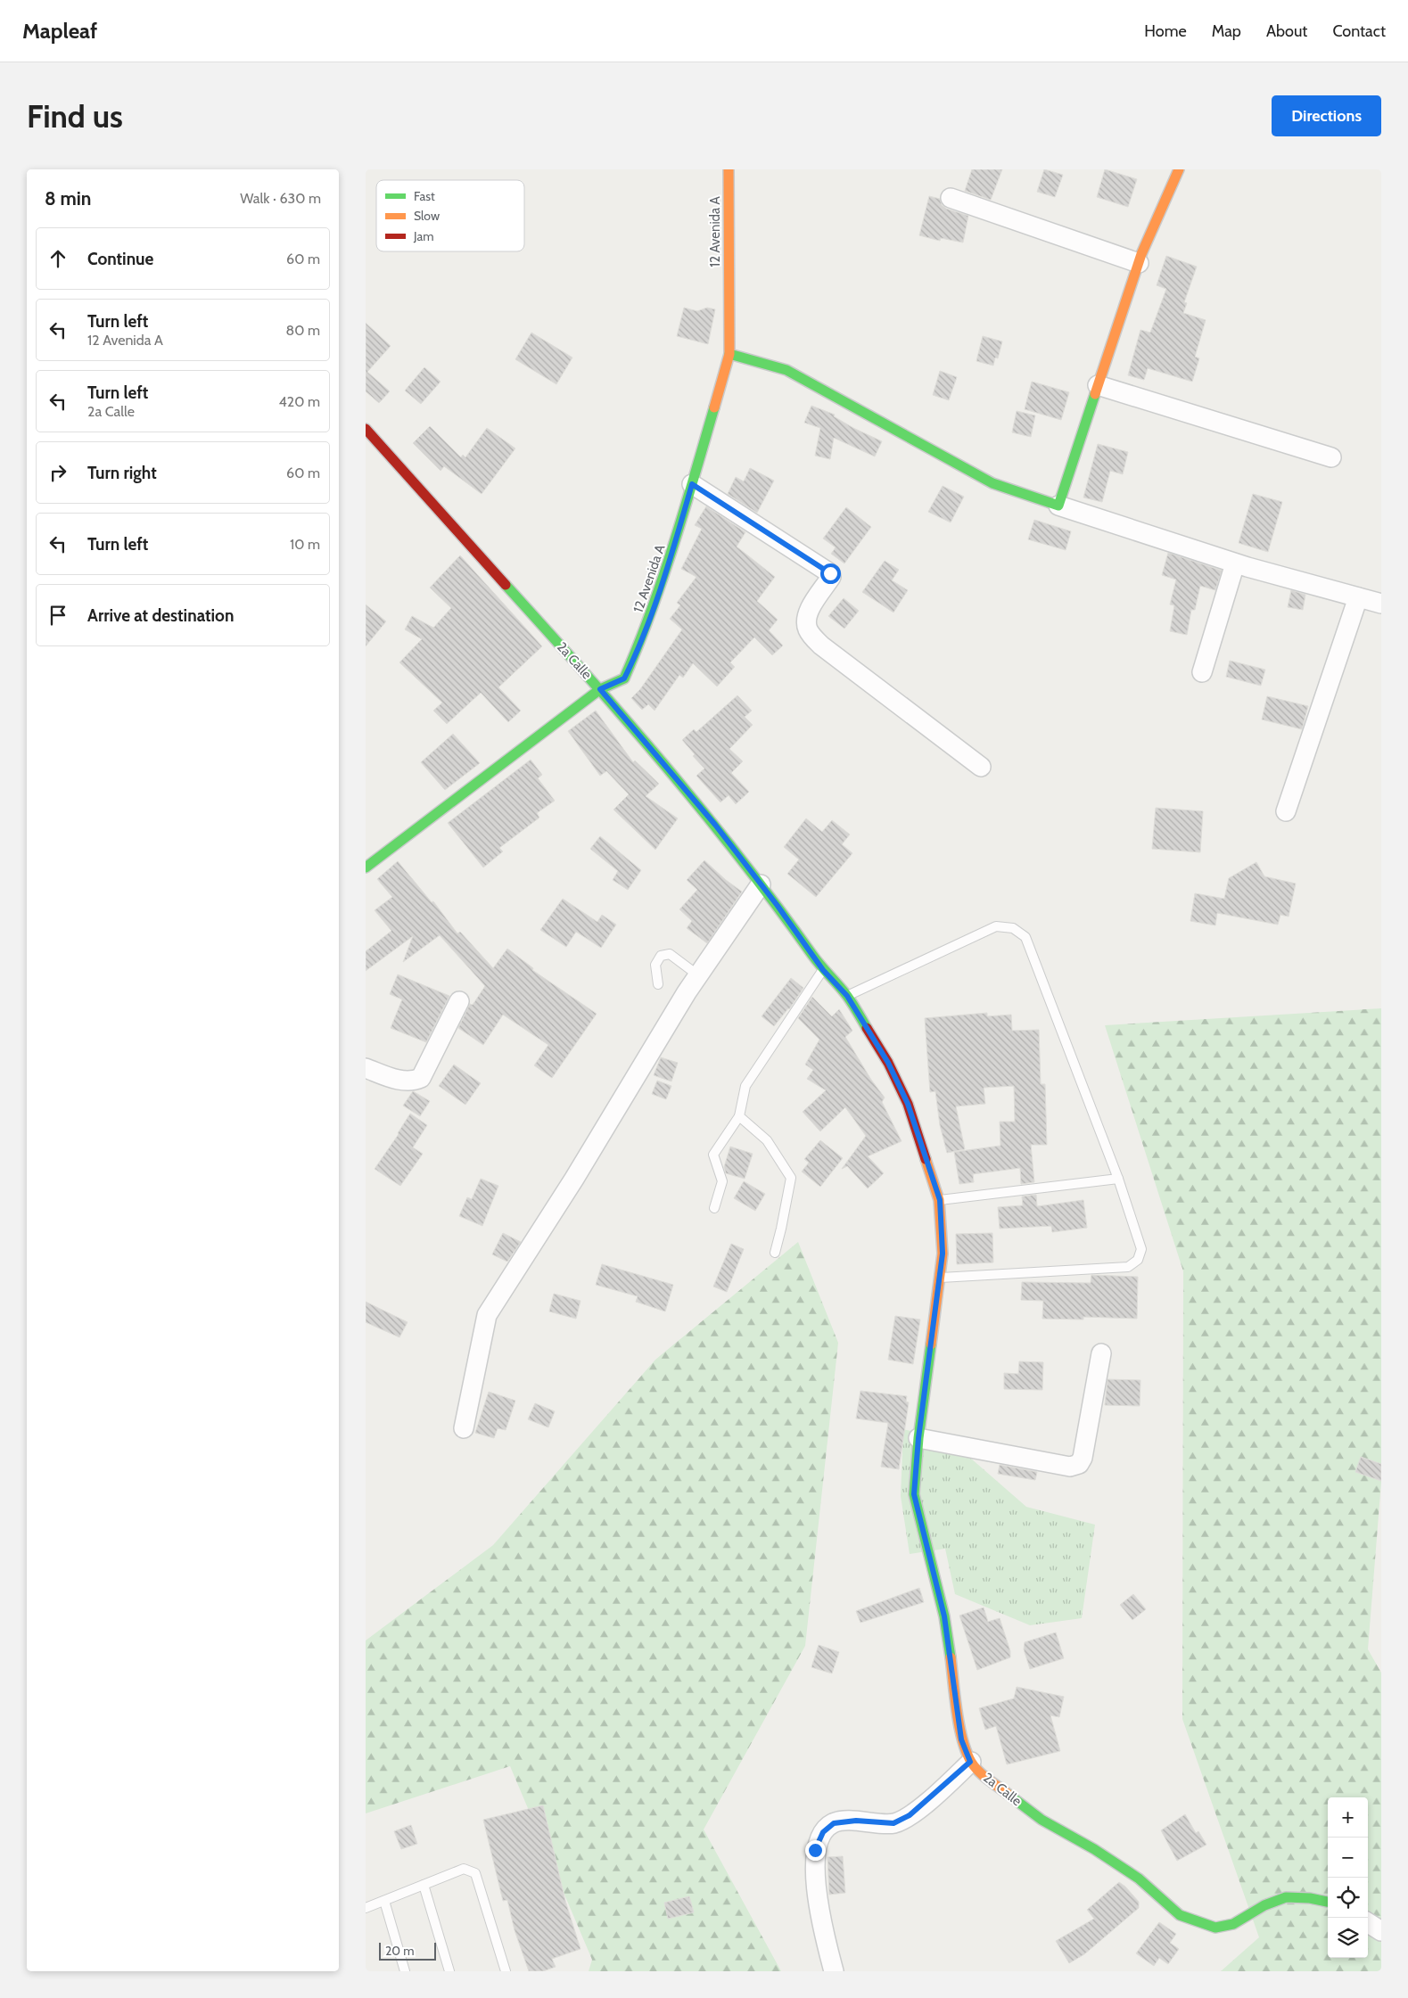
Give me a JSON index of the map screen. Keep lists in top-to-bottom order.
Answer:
{
  "streets": {
    "street": ["12 Avenida A", "2a Calle"]
  },
  "crossings": [
    ["12 Avenida A", "2a Calle"]
  ],
  "legend": ["Fast", "Slow", "Jam"],
  "scale_bar": "20 m",
  "page": {
    "header": "Mapleaf",
    "nav": [
      "Home",
      "Map",
      "About",
      "Contact"
    ],
    "buttons": "Directions",
    "title": "Find us",
    "heading": ["8 min", "Walk · 630 m"],
    "list": [
      ["Continue", "60 m"],
      ["Turn left", "12 Avenida A", "80 m"],
      ["Turn left", "2a Calle", "420 m"],
      ["Turn right", "60 m"],
      ["Turn left", "10 m"],
      "Arrive at destination"
    ],
    "map_buttons": ["+", "−"],
    "scale": "20 m"
  }
}
